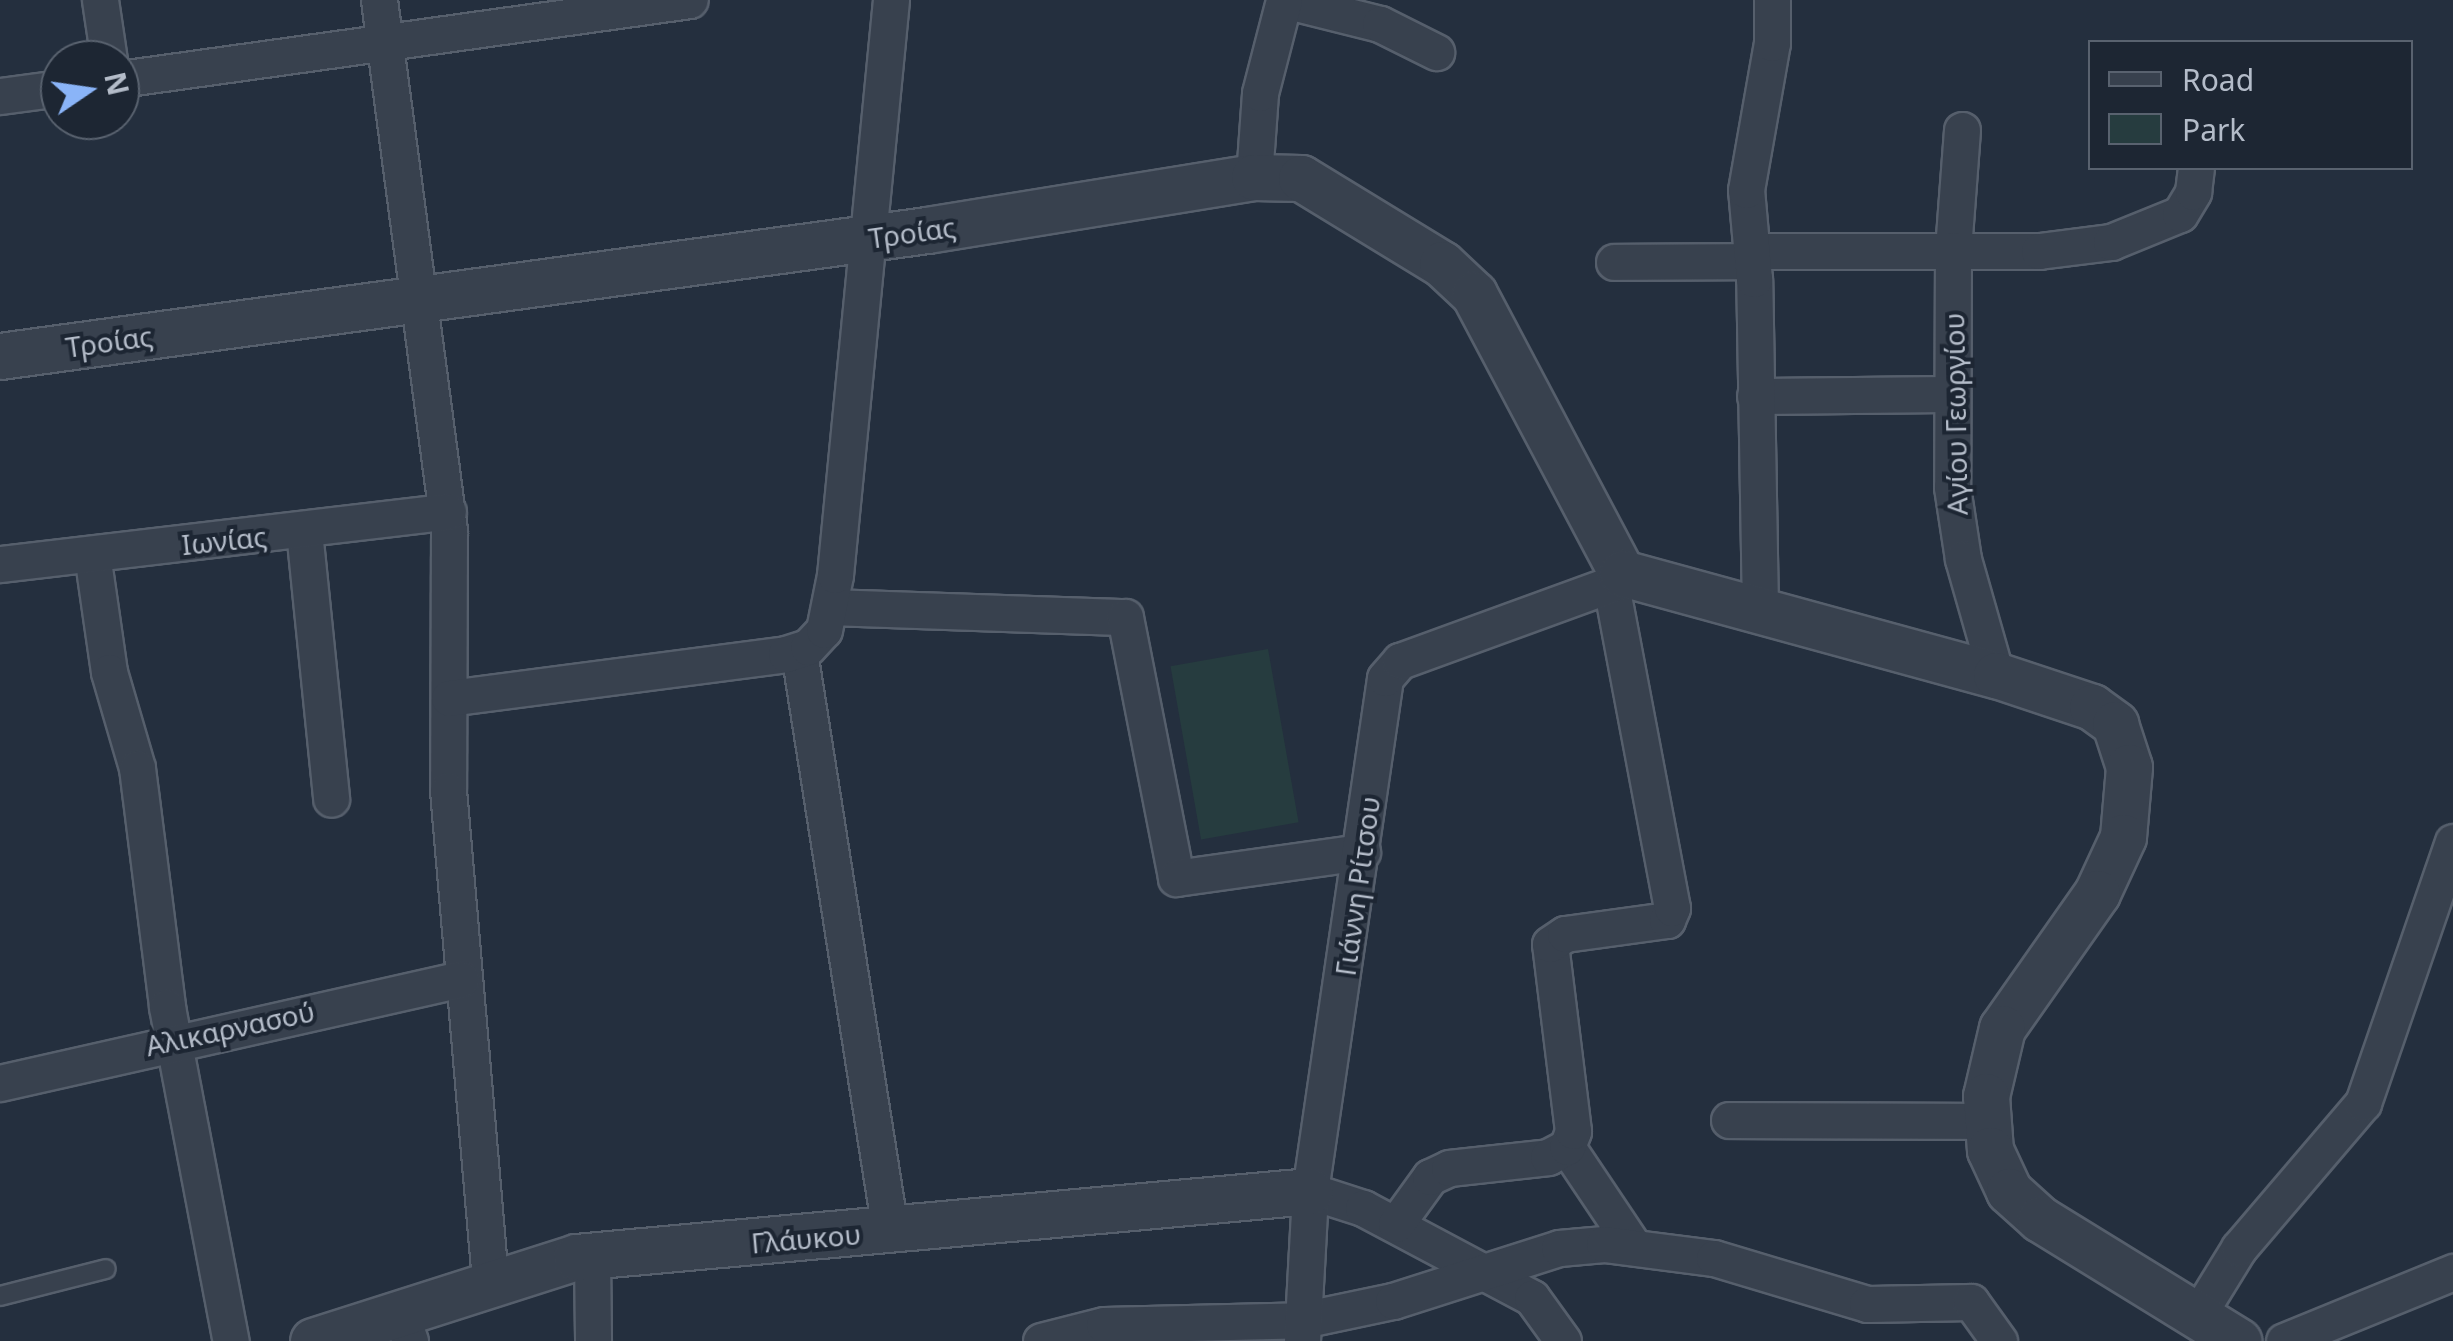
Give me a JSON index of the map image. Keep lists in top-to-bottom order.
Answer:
{
  "streets": {
    "street": [
      "Τροίας",
      "Αγίου Γεωργίου",
      "Ιωνίας",
      "Γιάννη Ρίτσου",
      "Αλικαρνασού",
      "Γλάυκου"
    ]
  },
  "crossings": [
    ["Τροίας", "Γιάννη Ρίτσου"],
    ["Γιάννη Ρίτσου", "Γλάυκου"]
  ],
  "legend": ["Road", "Park"],
  "north": "right"
}
